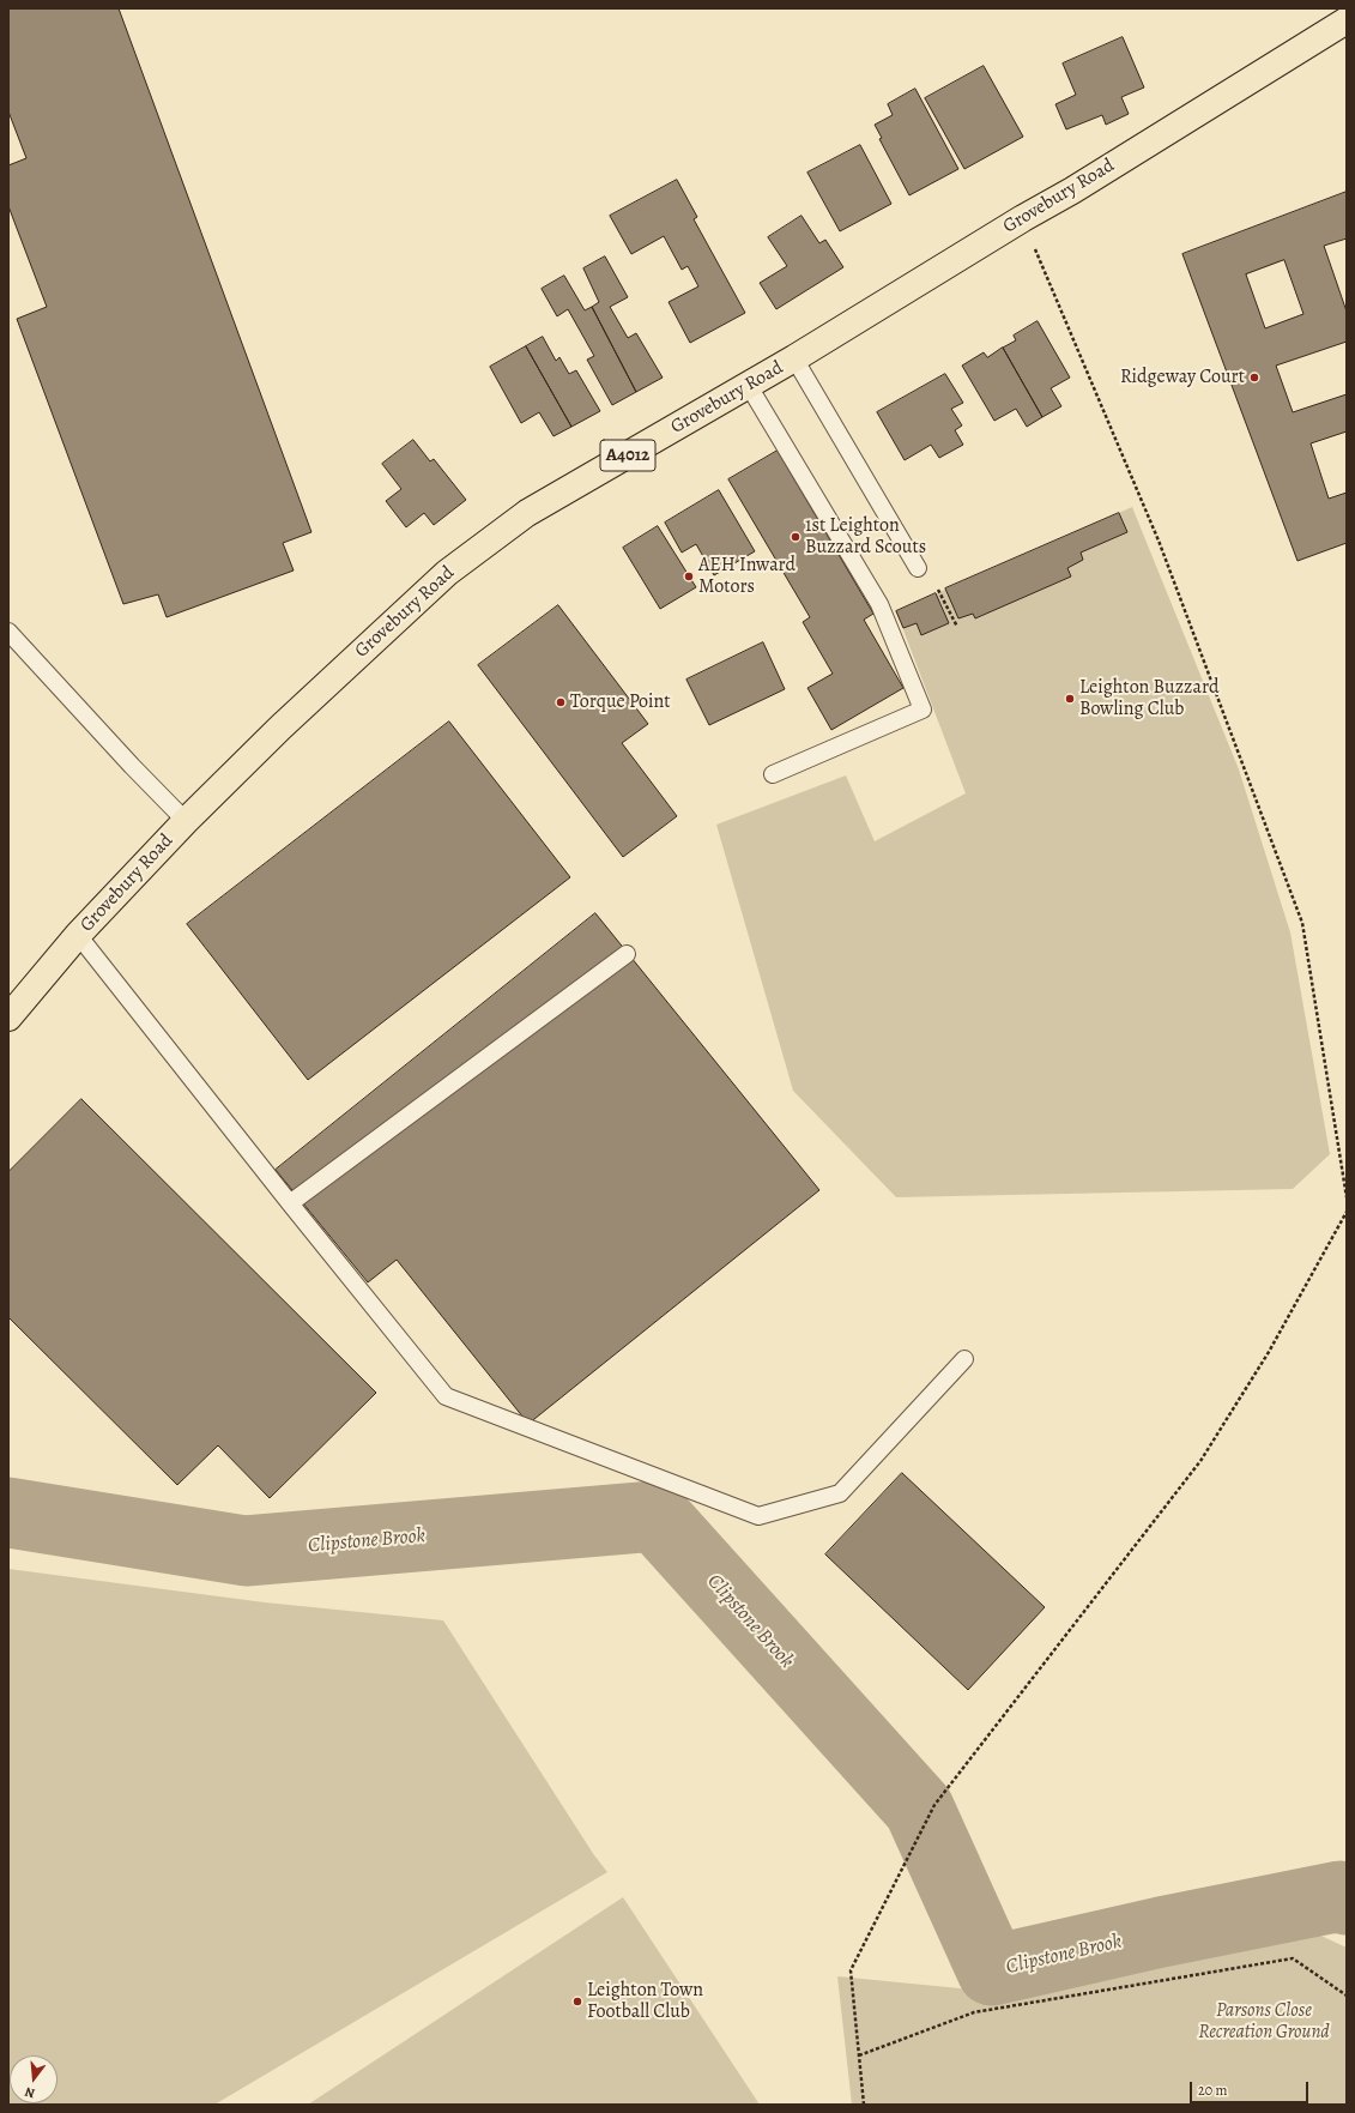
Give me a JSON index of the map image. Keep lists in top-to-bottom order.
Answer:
{
  "streets": {
    "main road": ["Grovebury Road", "A4012"]
  },
  "water": ["Clipstone Brook"],
  "parks": ["Parsons Close Recreation Ground"],
  "places": [
    "Ridgeway Court",
    "1st Leighton Buzzard Scouts",
    "AEH Inward Motors",
    "Leighton Buzzard Bowling Club",
    "Torque Point",
    "Leighton Town Football Club"
  ],
  "scale_bar": "20 m",
  "north": "bottom"
}
